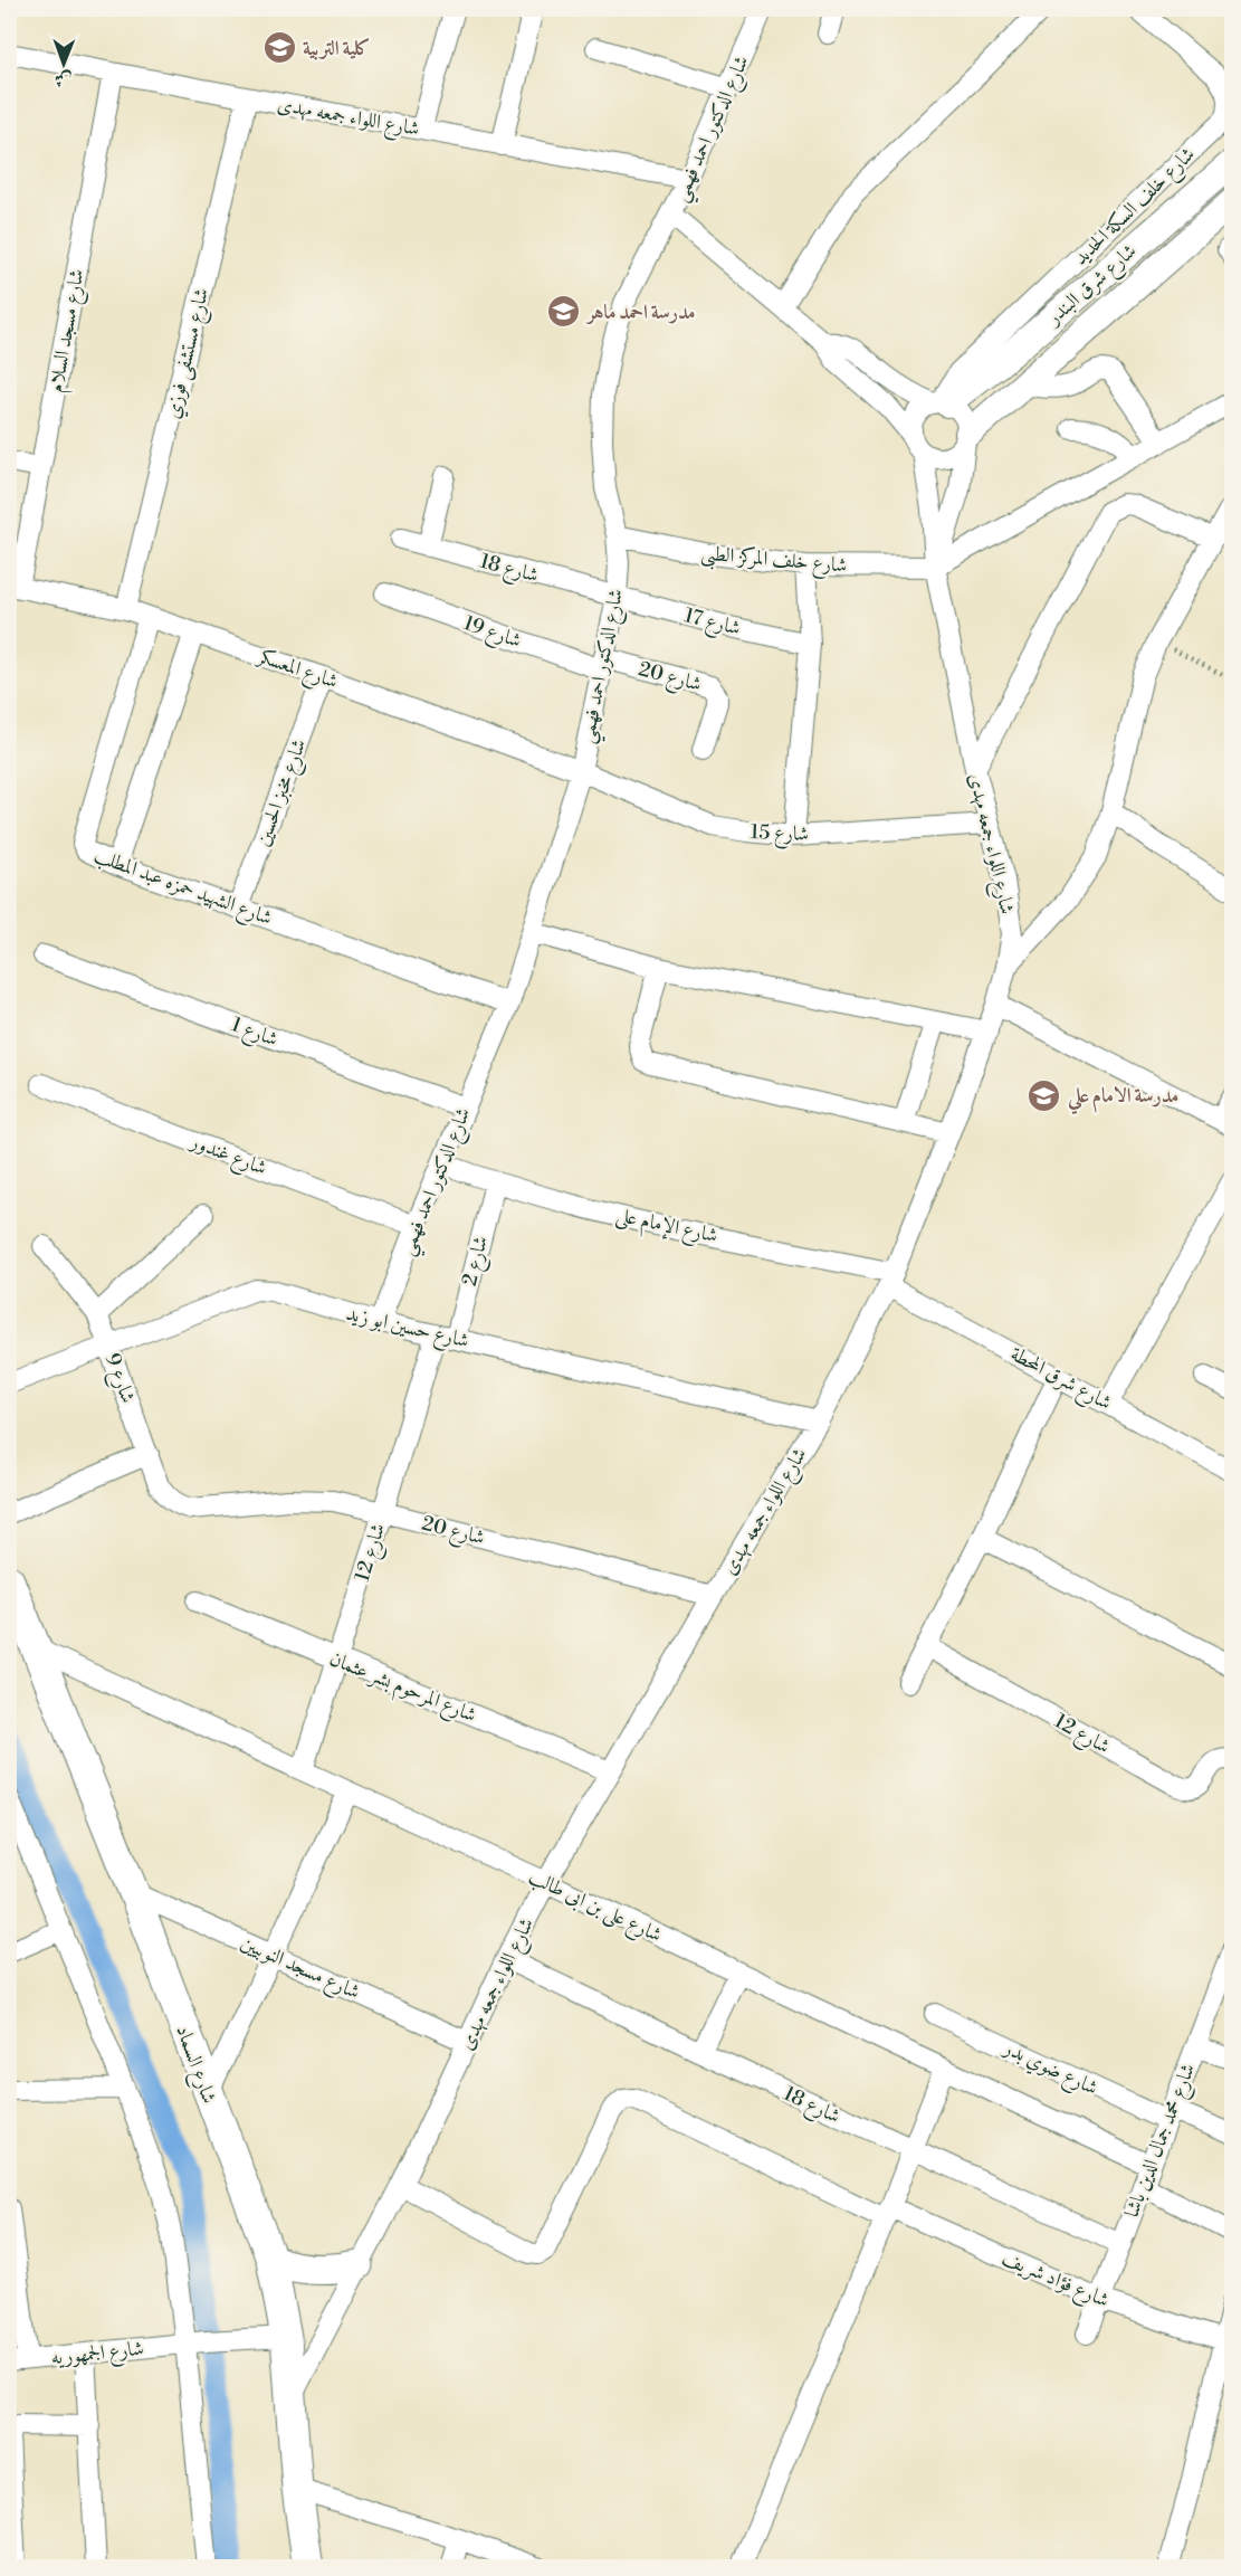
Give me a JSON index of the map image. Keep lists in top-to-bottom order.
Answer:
{
  "streets": {
    "highway": ["شارع السماد"],
    "main road": ["شارع شرق البندر"],
    "street": [
      "شارع اللواء جمعه مهدى",
      "شارع الدكتور احمد فهمي",
      "شارع خلف السكة الحديد",
      "شارع مسجد السلام",
      "شارع مستشفى فوزي",
      "شارع خلف المركز الطبى",
      "شارع 18",
      "شارع 17",
      "شارع 19",
      "شارع المعسكر",
      "شارع 20",
      "شارع مخبز الحسين",
      "شارع 15",
      "شارع الشهيد حمزه عبد المطلب",
      "شارع 1",
      "شارع غندور",
      "شارع الإمام على",
      "شارع 2",
      "شارع حسين ابو زيد",
      "شارع 9",
      "شارع شرق المحطة",
      "شارع 12",
      "شارع المرحوم بشر عثمان",
      "شارع على بن ابى طالب",
      "شارع مسجد النوبيين",
      "شارع ضوي بدر",
      "شارع محمد جمال الدين باشا",
      "شارع فؤاد شريف",
      "شارع الجمهوريه"
    ]
  },
  "crossings": [
    ["شارع اللواء جمعه مهدى", "شارع الدكتور احمد فهمي"],
    ["شارع اللواء جمعه مهدى", "شارع خلف السكة الحديد"],
    ["شارع اللواء جمعه مهدى", "شارع شرق البندر"],
    ["شارع اللواء جمعه مهدى", "شارع مسجد السلام"],
    ["شارع اللواء جمعه مهدى", "شارع مستشفى فوزي"],
    ["شارع اللواء جمعه مهدى", "شارع خلف المركز الطبى"],
    ["شارع اللواء جمعه مهدى", "شارع 18"],
    ["شارع اللواء جمعه مهدى", "شارع 20"],
    ["شارع اللواء جمعه مهدى", "شارع 15"],
    ["شارع اللواء جمعه مهدى", "شارع الإمام على"],
    ["شارع اللواء جمعه مهدى", "شارع حسين ابو زيد"],
    ["شارع اللواء جمعه مهدى", "شارع شرق المحطة"],
    ["شارع اللواء جمعه مهدى", "شارع المرحوم بشر عثمان"],
    ["شارع اللواء جمعه مهدى", "شارع على بن ابى طالب"],
    ["شارع اللواء جمعه مهدى", "شارع مسجد النوبيين"],
    ["شارع اللواء جمعه مهدى", "شارع السماد"],
    ["شارع اللواء جمعه مهدى", "شارع فؤاد شريف"],
    ["شارع الدكتور احمد فهمي", "شارع خلف المركز الطبى"],
    ["شارع الدكتور احمد فهمي", "شارع 18"],
    ["شارع الدكتور احمد فهمي", "شارع 17"],
    ["شارع الدكتور احمد فهمي", "شارع 19"],
    ["شارع الدكتور احمد فهمي", "شارع المعسكر"],
    ["شارع الدكتور احمد فهمي", "شارع 20"],
    ["شارع الدكتور احمد فهمي", "شارع 15"],
    ["شارع الدكتور احمد فهمي", "شارع الشهيد حمزه عبد المطلب"],
    ["شارع الدكتور احمد فهمي", "شارع 1"],
    ["شارع الدكتور احمد فهمي", "شارع غندور"],
    ["شارع الدكتور احمد فهمي", "شارع الإمام على"],
    ["شارع الدكتور احمد فهمي", "شارع حسين ابو زيد"],
    ["شارع خلف السكة الحديد", "شارع شرق البندر"],
    ["شارع مسجد السلام", "شارع المعسكر"],
    ["شارع مستشفى فوزي", "شارع المعسكر"],
    ["شارع 18", "شارع 17"],
    ["شارع 18", "شارع محمد جمال الدين باشا"],
    ["شارع 19", "شارع 20"],
    ["شارع المعسكر", "شارع مخبز الحسين"],
    ["شارع المعسكر", "شارع 15"],
    ["شارع المعسكر", "شارع الشهيد حمزه عبد المطلب"],
    ["شارع 20", "شارع 9"],
    ["شارع 20", "شارع 12"],
    ["شارع مخبز الحسين", "شارع الشهيد حمزه عبد المطلب"],
    ["شارع الإمام على", "شارع 2"],
    ["شارع الإمام على", "شارع شرق المحطة"],
    ["شارع 2", "شارع حسين ابو زيد"],
    ["شارع حسين ابو زيد", "شارع 9"],
    ["شارع حسين ابو زيد", "شارع 12"],
    ["شارع 12", "شارع المرحوم بشر عثمان"],
    ["شارع 12", "شارع على بن ابى طالب"],
    ["شارع على بن ابى طالب", "شارع السماد"],
    ["شارع على بن ابى طالب", "شارع محمد جمال الدين باشا"],
    ["شارع مسجد النوبيين", "شارع السماد"],
    ["شارع السماد", "شارع الجمهوريه"],
    ["شارع ضوي بدر", "شارع محمد جمال الدين باشا"],
    ["شارع محمد جمال الدين باشا", "شارع فؤاد شريف"]
  ],
  "places": {
    "school or university": ["كلية التربية", "مدرسة احمد ماهر", "مدرسة الامام علي"]
  },
  "north": "bottom"
}
